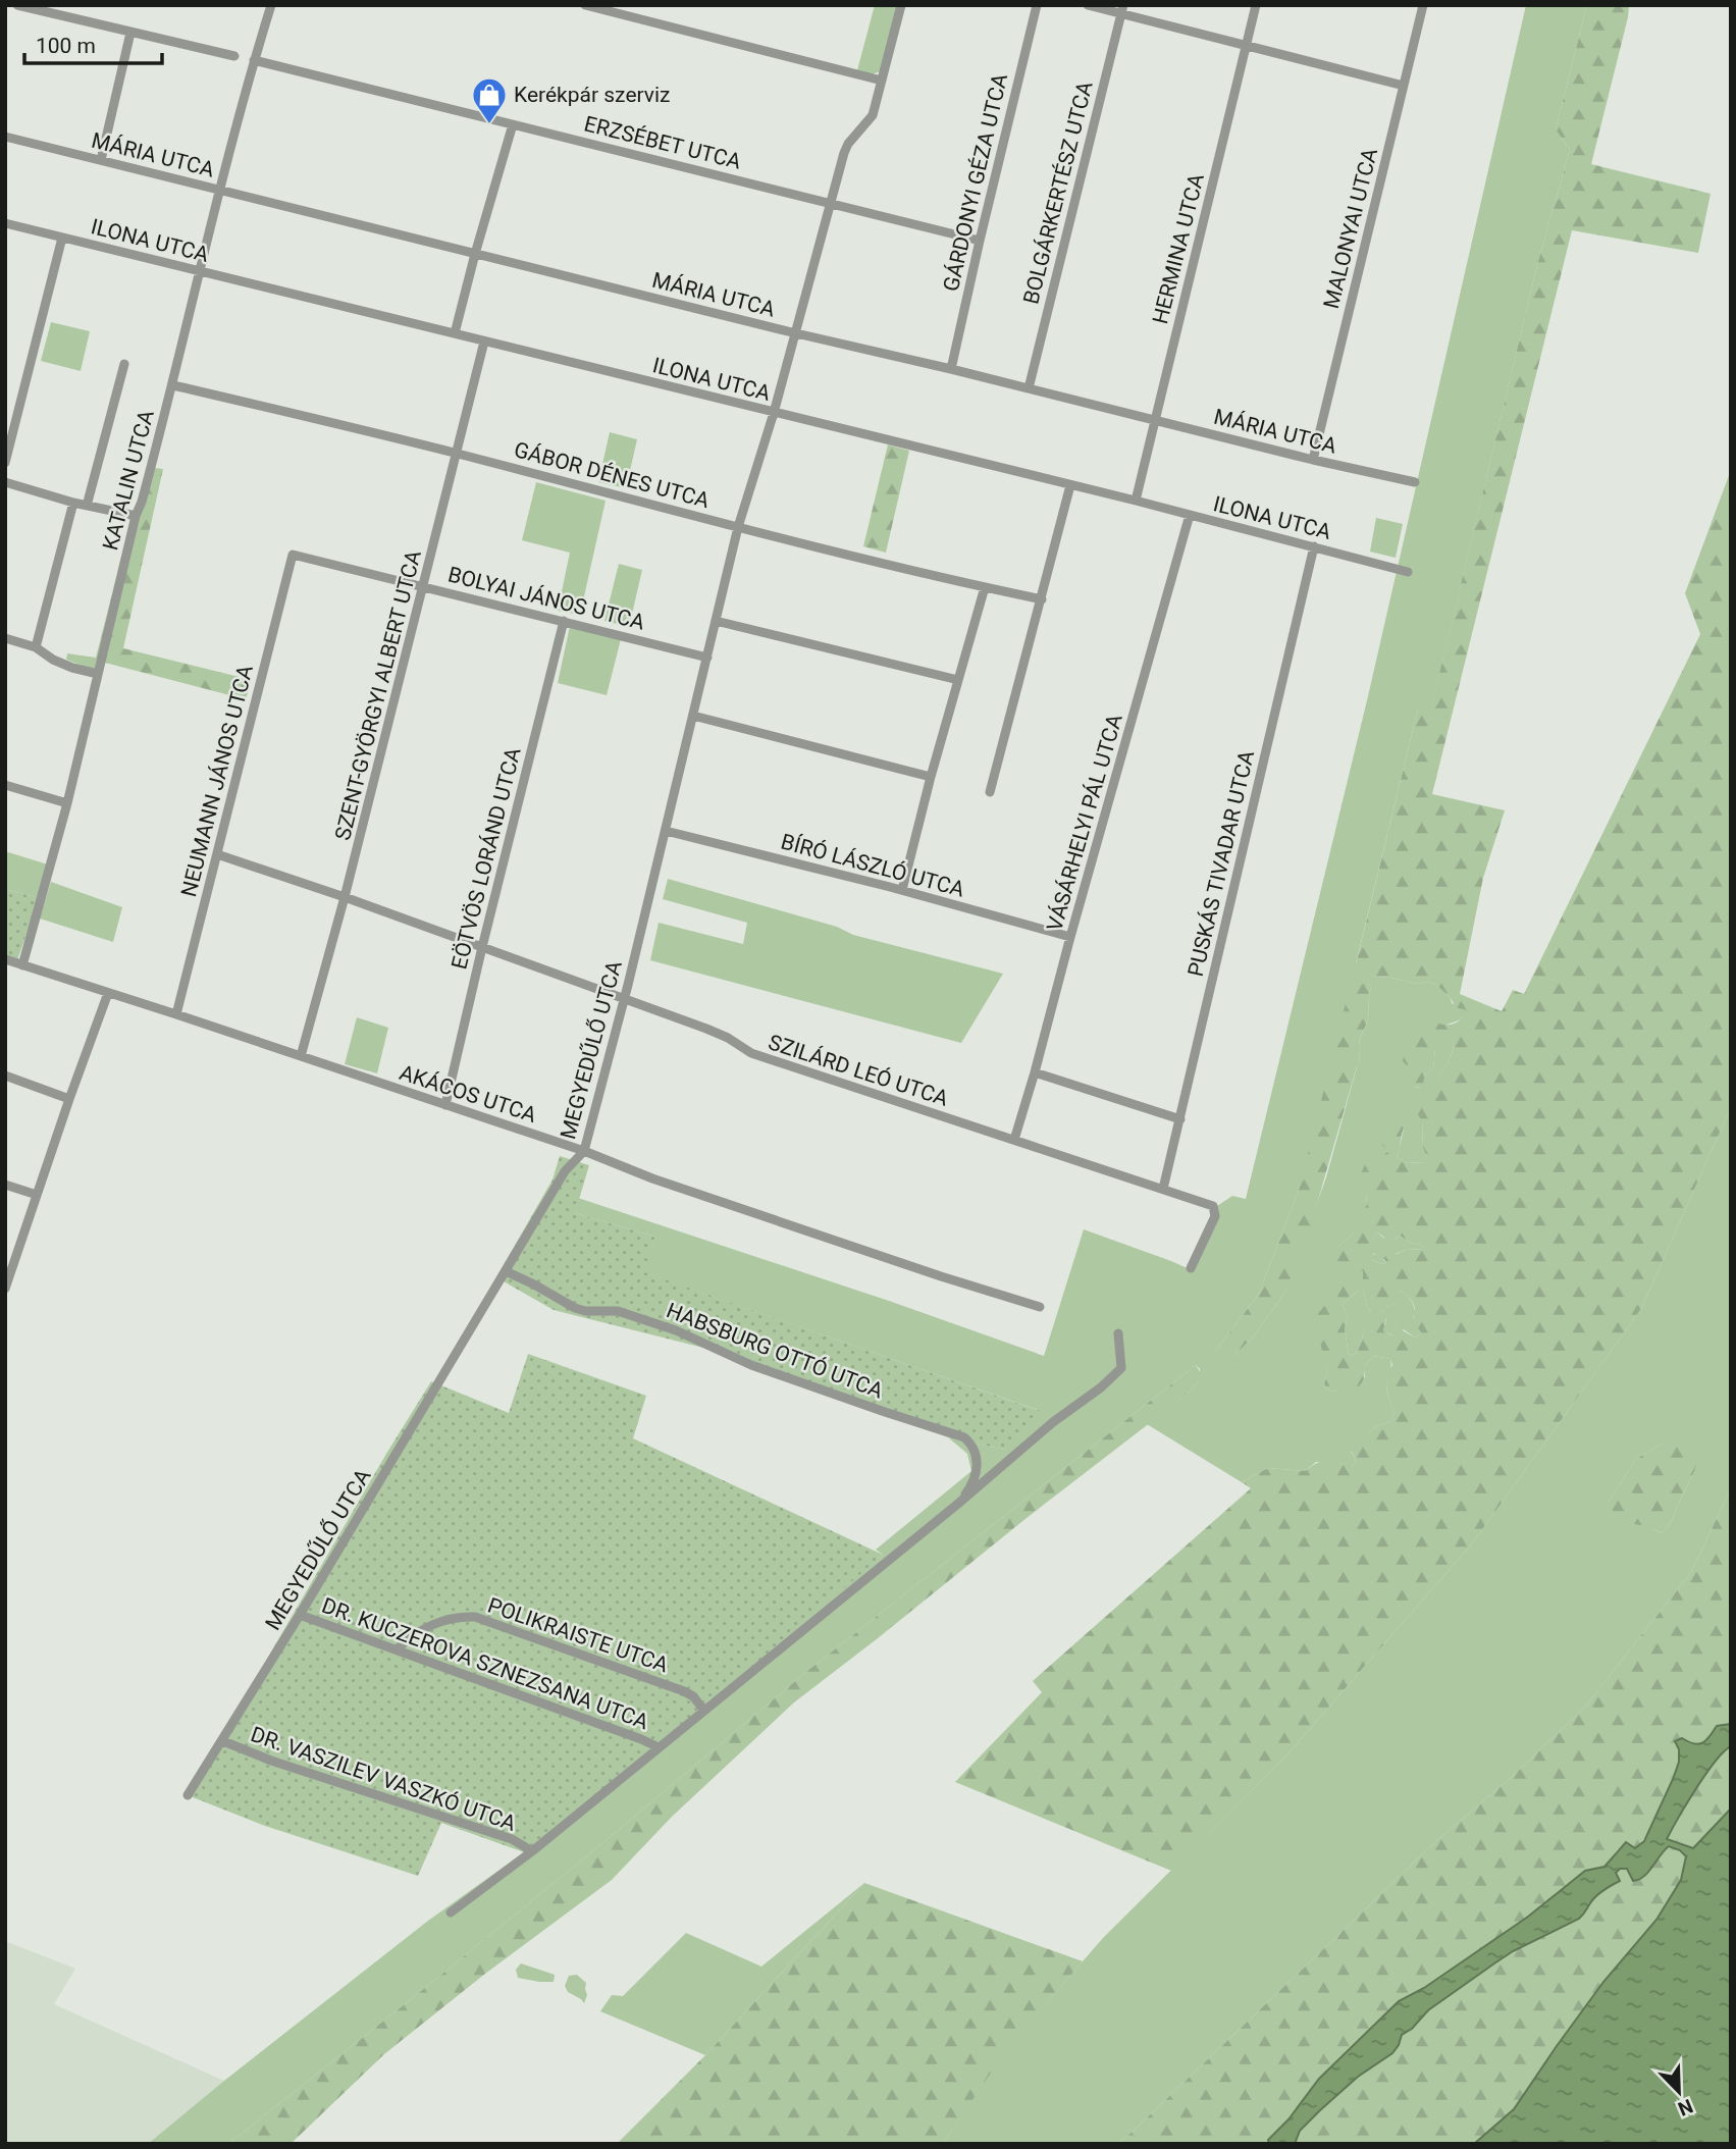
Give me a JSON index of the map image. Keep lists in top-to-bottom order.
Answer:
{
  "streets": {
    "street": [
      "ERZSÉBET UTCA",
      "MÁRIA UTCA",
      "GÁRDONYI GÉZA UTCA",
      "BOLGÁRKERTÉSZ UTCA",
      "MALONYAI UTCA",
      "ILONA UTCA",
      "HERMINA UTCA",
      "GÁBOR DÉNES UTCA",
      "KATALIN UTCA",
      "BOLYAI JÁNOS UTCA",
      "SZENT-GYÖRGYI ALBERT UTCA",
      "NEUMANN JÁNOS UTCA",
      "VÁSÁRHELYI PÁL UTCA",
      "EÖTVÖS LORÁND UTCA",
      "PUSKÁS TIVADAR UTCA",
      "BÍRÓ LÁSZLÓ UTCA",
      "MEGYEDŰLŐ UTCA",
      "SZILÁRD LEÓ UTCA",
      "AKÁCOS UTCA",
      "HABSBURG OTTÓ UTCA",
      "POLIKRAISTE UTCA",
      "DR. KUCZEROVA SZNEZSANA UTCA",
      "DR. VASZILEV VASZKÓ UTCA"
    ]
  },
  "crossings": [
    ["ERZSÉBET UTCA", "GÁRDONYI GÉZA UTCA"],
    ["ERZSÉBET UTCA", "KATALIN UTCA"],
    ["ERZSÉBET UTCA", "MEGYEDŰLŐ UTCA"],
    ["MÁRIA UTCA", "GÁRDONYI GÉZA UTCA"],
    ["MÁRIA UTCA", "BOLGÁRKERTÉSZ UTCA"],
    ["MÁRIA UTCA", "MALONYAI UTCA"],
    ["MÁRIA UTCA", "HERMINA UTCA"],
    ["MÁRIA UTCA", "KATALIN UTCA"],
    ["MÁRIA UTCA", "MEGYEDŰLŐ UTCA"],
    ["ILONA UTCA", "HERMINA UTCA"],
    ["ILONA UTCA", "KATALIN UTCA"],
    ["ILONA UTCA", "SZENT-GYÖRGYI ALBERT UTCA"],
    ["ILONA UTCA", "VÁSÁRHELYI PÁL UTCA"],
    ["ILONA UTCA", "PUSKÁS TIVADAR UTCA"],
    ["ILONA UTCA", "MEGYEDŰLŐ UTCA"],
    ["GÁBOR DÉNES UTCA", "KATALIN UTCA"],
    ["GÁBOR DÉNES UTCA", "SZENT-GYÖRGYI ALBERT UTCA"],
    ["GÁBOR DÉNES UTCA", "MEGYEDŰLŐ UTCA"],
    ["KATALIN UTCA", "AKÁCOS UTCA"],
    ["BOLYAI JÁNOS UTCA", "SZENT-GYÖRGYI ALBERT UTCA"],
    ["BOLYAI JÁNOS UTCA", "NEUMANN JÁNOS UTCA"],
    ["BOLYAI JÁNOS UTCA", "EÖTVÖS LORÁND UTCA"],
    ["BOLYAI JÁNOS UTCA", "MEGYEDŰLŐ UTCA"],
    ["SZENT-GYÖRGYI ALBERT UTCA", "SZILÁRD LEÓ UTCA"],
    ["SZENT-GYÖRGYI ALBERT UTCA", "AKÁCOS UTCA"],
    ["NEUMANN JÁNOS UTCA", "SZILÁRD LEÓ UTCA"],
    ["NEUMANN JÁNOS UTCA", "AKÁCOS UTCA"],
    ["VÁSÁRHELYI PÁL UTCA", "BÍRÓ LÁSZLÓ UTCA"],
    ["VÁSÁRHELYI PÁL UTCA", "SZILÁRD LEÓ UTCA"],
    ["EÖTVÖS LORÁND UTCA", "SZILÁRD LEÓ UTCA"],
    ["EÖTVÖS LORÁND UTCA", "AKÁCOS UTCA"],
    ["PUSKÁS TIVADAR UTCA", "SZILÁRD LEÓ UTCA"],
    ["BÍRÓ LÁSZLÓ UTCA", "MEGYEDŰLŐ UTCA"],
    ["MEGYEDŰLŐ UTCA", "SZILÁRD LEÓ UTCA"],
    ["MEGYEDŰLŐ UTCA", "AKÁCOS UTCA"],
    ["MEGYEDŰLŐ UTCA", "HABSBURG OTTÓ UTCA"],
    ["MEGYEDŰLŐ UTCA", "DR. KUCZEROVA SZNEZSANA UTCA"],
    ["MEGYEDŰLŐ UTCA", "DR. VASZILEV VASZKÓ UTCA"],
    ["POLIKRAISTE UTCA", "DR. KUCZEROVA SZNEZSANA UTCA"]
  ],
  "places": {
    "shop": ["Kerékpár szerviz"]
  },
  "scale_bar": "100 m",
  "north": "bottom right"
}
